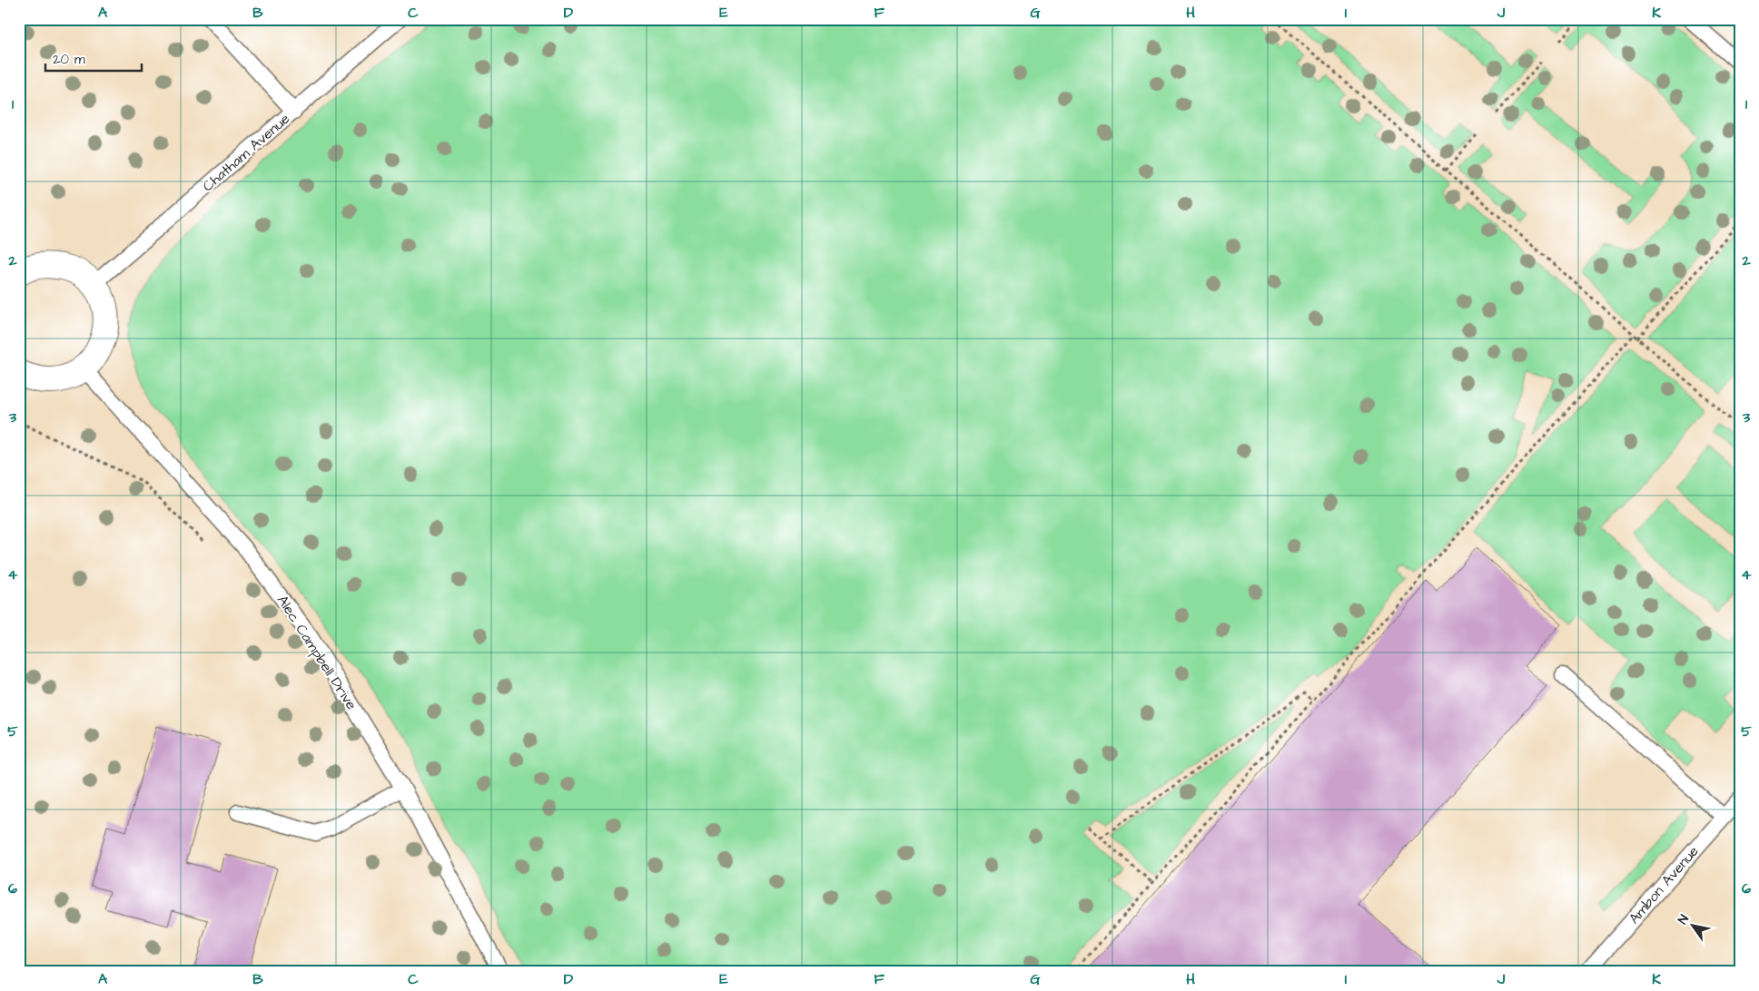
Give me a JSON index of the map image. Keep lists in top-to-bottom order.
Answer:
{
  "streets": {
    "lane": ["Chatham Avenue", "Alec Campbell Drive", "Ambon Avenue"]
  },
  "scale_bar": "20 m",
  "north": "top left",
  "grid": {
    "columns": [
      "A",
      "B",
      "C",
      "D",
      "E",
      "F",
      "G",
      "H",
      "I",
      "J",
      "K"
    ],
    "rows": [
      "1",
      "2",
      "3",
      "4",
      "5",
      "6"
    ]
  }
}
